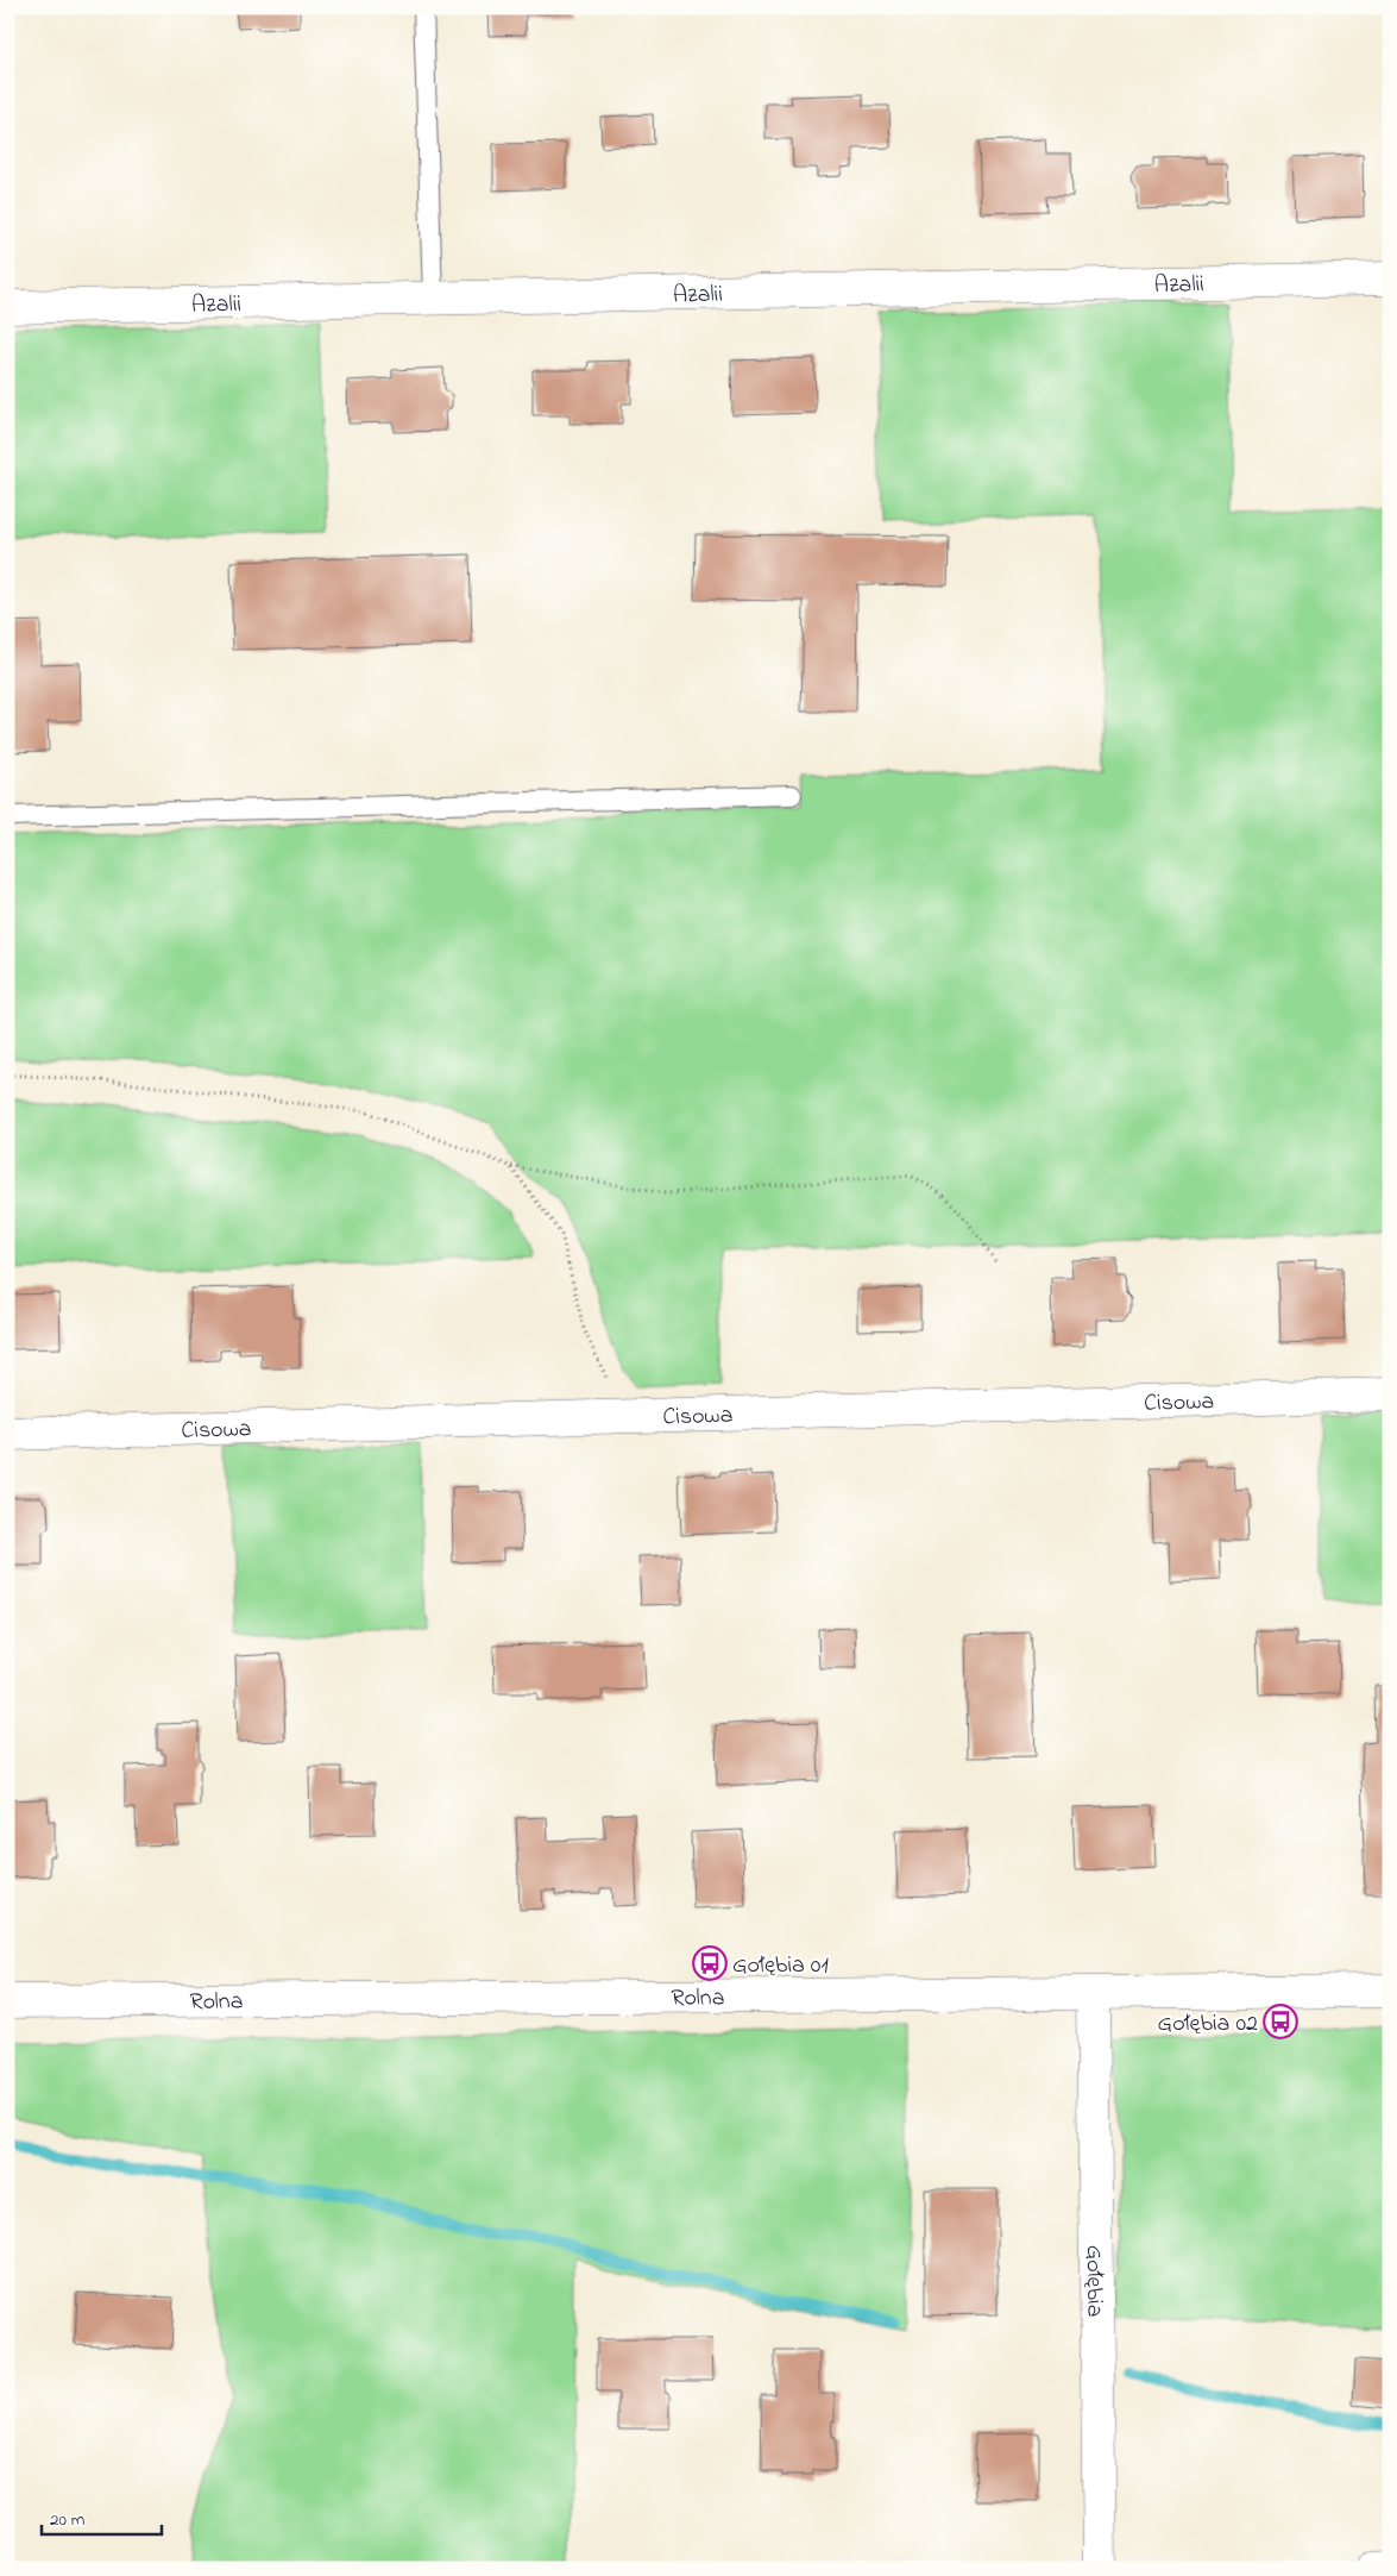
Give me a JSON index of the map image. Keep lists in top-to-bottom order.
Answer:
{
  "streets": {
    "street": [
      "Azalii",
      "Cisowa",
      "Rolna",
      "Gołębia"
    ]
  },
  "crossings": [
    ["Rolna", "Gołębia"]
  ],
  "places": {
    "bus stop": ["Gołębia 01", "Gołębia 02"]
  },
  "scale_bar": "20 m"
}
